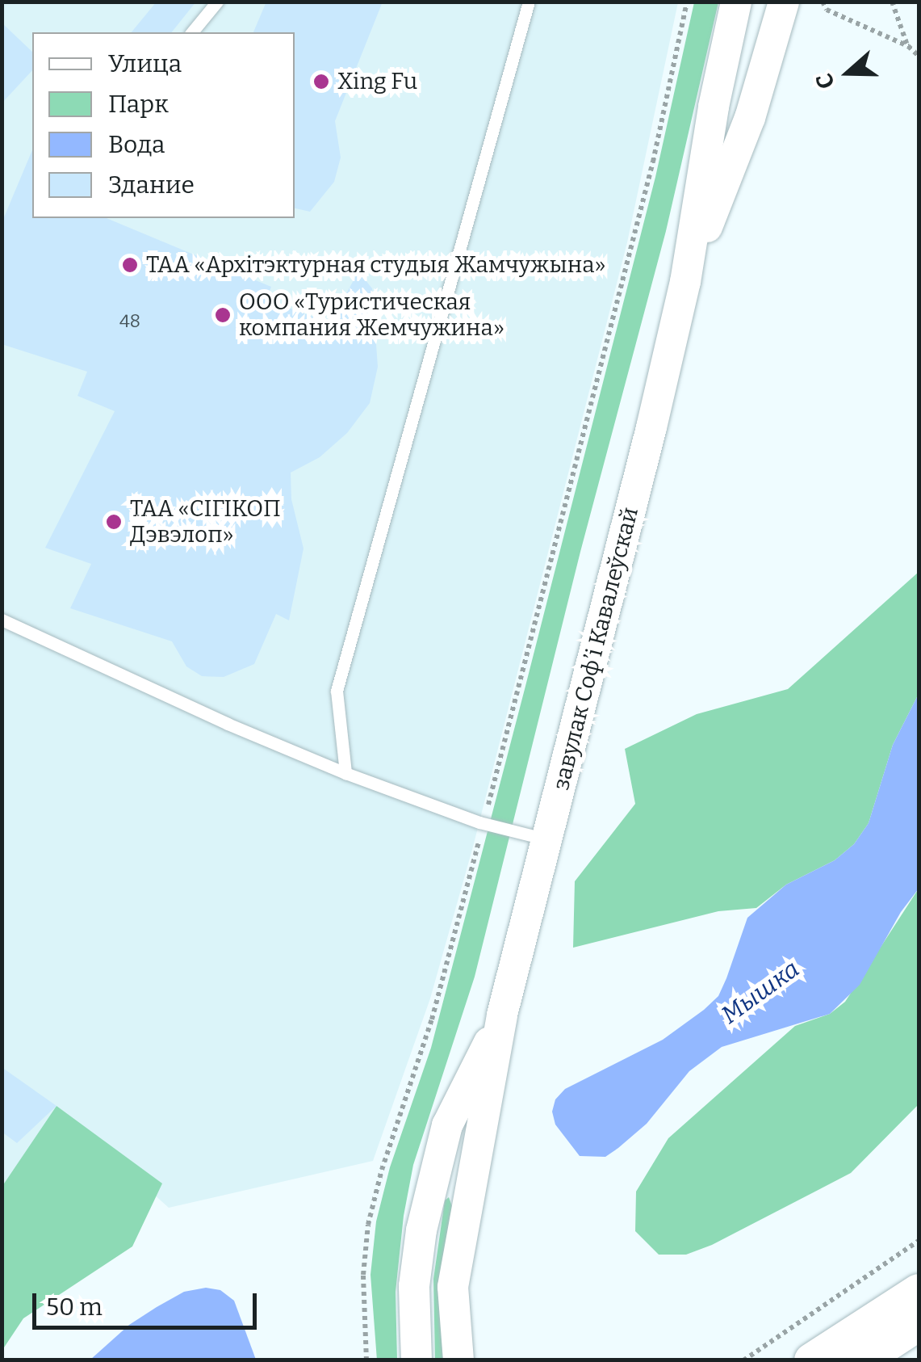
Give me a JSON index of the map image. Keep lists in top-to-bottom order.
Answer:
{
  "streets": {
    "street": ["завулак Софʼі Кавалеўскай"]
  },
  "water": ["Мышка"],
  "places": [
    "Xing Fu",
    "ТАА «Архітэктурная студыя Жамчужына»",
    "ООО «Туристическая компания Жемчужина»",
    "ТАА «СІГІКОП Дэвэлоп»"
  ],
  "house_numbers": ["48"],
  "legend": [
    "Улица",
    "Парк",
    "Вода",
    "Здание"
  ],
  "scale_bar": "50 m",
  "north": "left"
}
